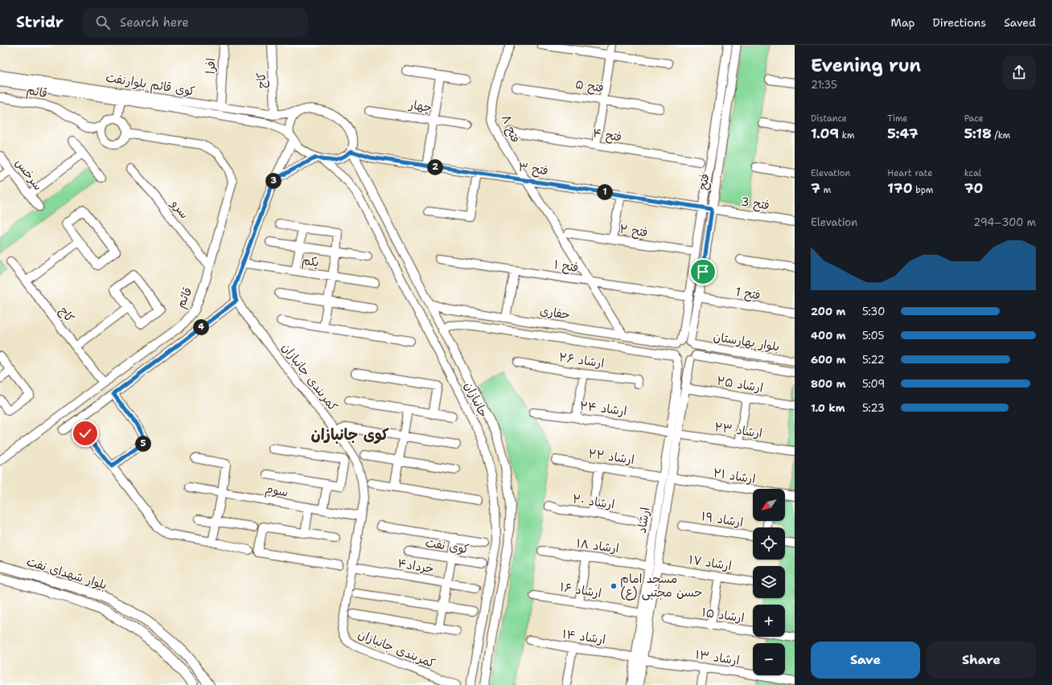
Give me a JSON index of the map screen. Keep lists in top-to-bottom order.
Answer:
{
  "streets": {
    "main road": ["بلوار شهدای نفت"],
    "street": [
      "افرا",
      "کاج",
      "کوی قائم بلوارنفت",
      "فتح ۵",
      "قائم",
      "چهار",
      "فتح ۸",
      "فتح ۴",
      "فتح ۳",
      "سرخس",
      "فتح",
      "فتح 3",
      "سرو",
      "فتح ۲",
      "یکم",
      "فتح ۱",
      "فتح 1",
      "حفاری",
      "بلوار بهارستان",
      "ارشاد ۲۶",
      "کمربندی جانبازان",
      "ارشاد ۲۵",
      "جانبازان",
      "ارشاد ۲۴",
      "ارشاد ۲۳",
      "ارشاد ۲۲",
      "ارشاد ۲۱",
      "سوم",
      "ارشاد ۲۰",
      "ارشاد ۱۹",
      "ارشاد",
      "کوی نفت",
      "ارشاد ۱۸",
      "ارشاد ۱۷",
      "خرداد۴",
      "ارشاد ۱۶",
      "ارشاد ۱۵",
      "ارشاد ۱۴",
      "ارشاد ۱۳"
    ]
  },
  "crossings": [
    ["افرا", "کوی قائم بلوارنفت"],
    ["کاج", "کوی قائم بلوارنفت"],
    ["کاج", "قائم"],
    ["کوی قائم بلوارنفت", "فتح ۳"],
    ["کوی قائم بلوارنفت", "کمربندی جانبازان"],
    ["کوی قائم بلوارنفت", "جانبازان"],
    ["قائم", "سرو"],
    ["فتح ۸", "فتح ۳"],
    ["فتح ۸", "فتح ۱"],
    ["فتح ۸", "حفاری"],
    ["فتح ۳", "فتح"],
    ["فتح ۳", "فتح 3"],
    ["فتح ۳", "کمربندی جانبازان"],
    ["فتح ۳", "جانبازان"],
    ["فتح", "فتح 3"],
    ["فتح", "فتح ۲"],
    ["فتح", "فتح ۱"],
    ["فتح", "فتح 1"],
    ["فتح", "حفاری"],
    ["فتح", "بلوار بهارستان"],
    ["فتح", "ارشاد"],
    ["یکم", "کمربندی جانبازان"],
    ["حفاری", "بلوار بهارستان"],
    ["حفاری", "جانبازان"],
    ["حفاری", "ارشاد"],
    ["بلوار بهارستان", "ارشاد"],
    ["کمربندی جانبازان", "جانبازان"],
    ["کمربندی جانبازان", "سوم"],
    ["کمربندی جانبازان", "خرداد۴"],
    ["ارشاد ۲۵", "ارشاد"],
    ["ارشاد ۲۴", "ارشاد ۲۳"],
    ["ارشاد ۲۴", "ارشاد"],
    ["ارشاد ۲۳", "ارشاد"],
    ["ارشاد ۲۲", "ارشاد"],
    ["ارشاد ۲۱", "ارشاد"],
    ["ارشاد", "ارشاد ۱۸"],
    ["ارشاد", "ارشاد ۱۷"],
    ["ارشاد", "ارشاد ۱۶"],
    ["ارشاد", "ارشاد ۱۴"],
    ["ارشاد", "ارشاد ۱۳"],
    ["ارشاد ۱۴", "ارشاد ۱۳"]
  ],
  "districts": ["کوی جانبازان"],
  "places": ["مسجد امام حسن مجتبی (ع)"],
  "north": "bottom left",
  "page": {
    "header": "Stridr",
    "search": "Search here",
    "nav": ["Map", "Directions", "Saved"],
    "heading": ["Evening run", "21:35"],
    "stats": [
      ["Distance", "1.09 km"],
      ["Time", "5:47"],
      ["Pace", "5:18 /km"],
      ["Elevation", "7 m"],
      ["Heart rate", "170 bpm"],
      ["kcal", "70"]
    ],
    "pins": [
      "2",
      "3",
      "1",
      "4",
      "5"
    ],
    "chart": ["Elevation", "294–300 m"],
    "list": [
      {
        "name": "200 m",
        "note": "5:30"
      },
      {
        "name": "400 m",
        "note": "5:05"
      },
      {
        "name": "600 m",
        "note": "5:22"
      },
      {
        "name": "800 m",
        "note": "5:09"
      },
      {
        "name": "1.0 km",
        "note": "5:23"
      }
    ],
    "map_buttons": ["+", "−"],
    "buttons": ["Save", "Share"]
  }
}
